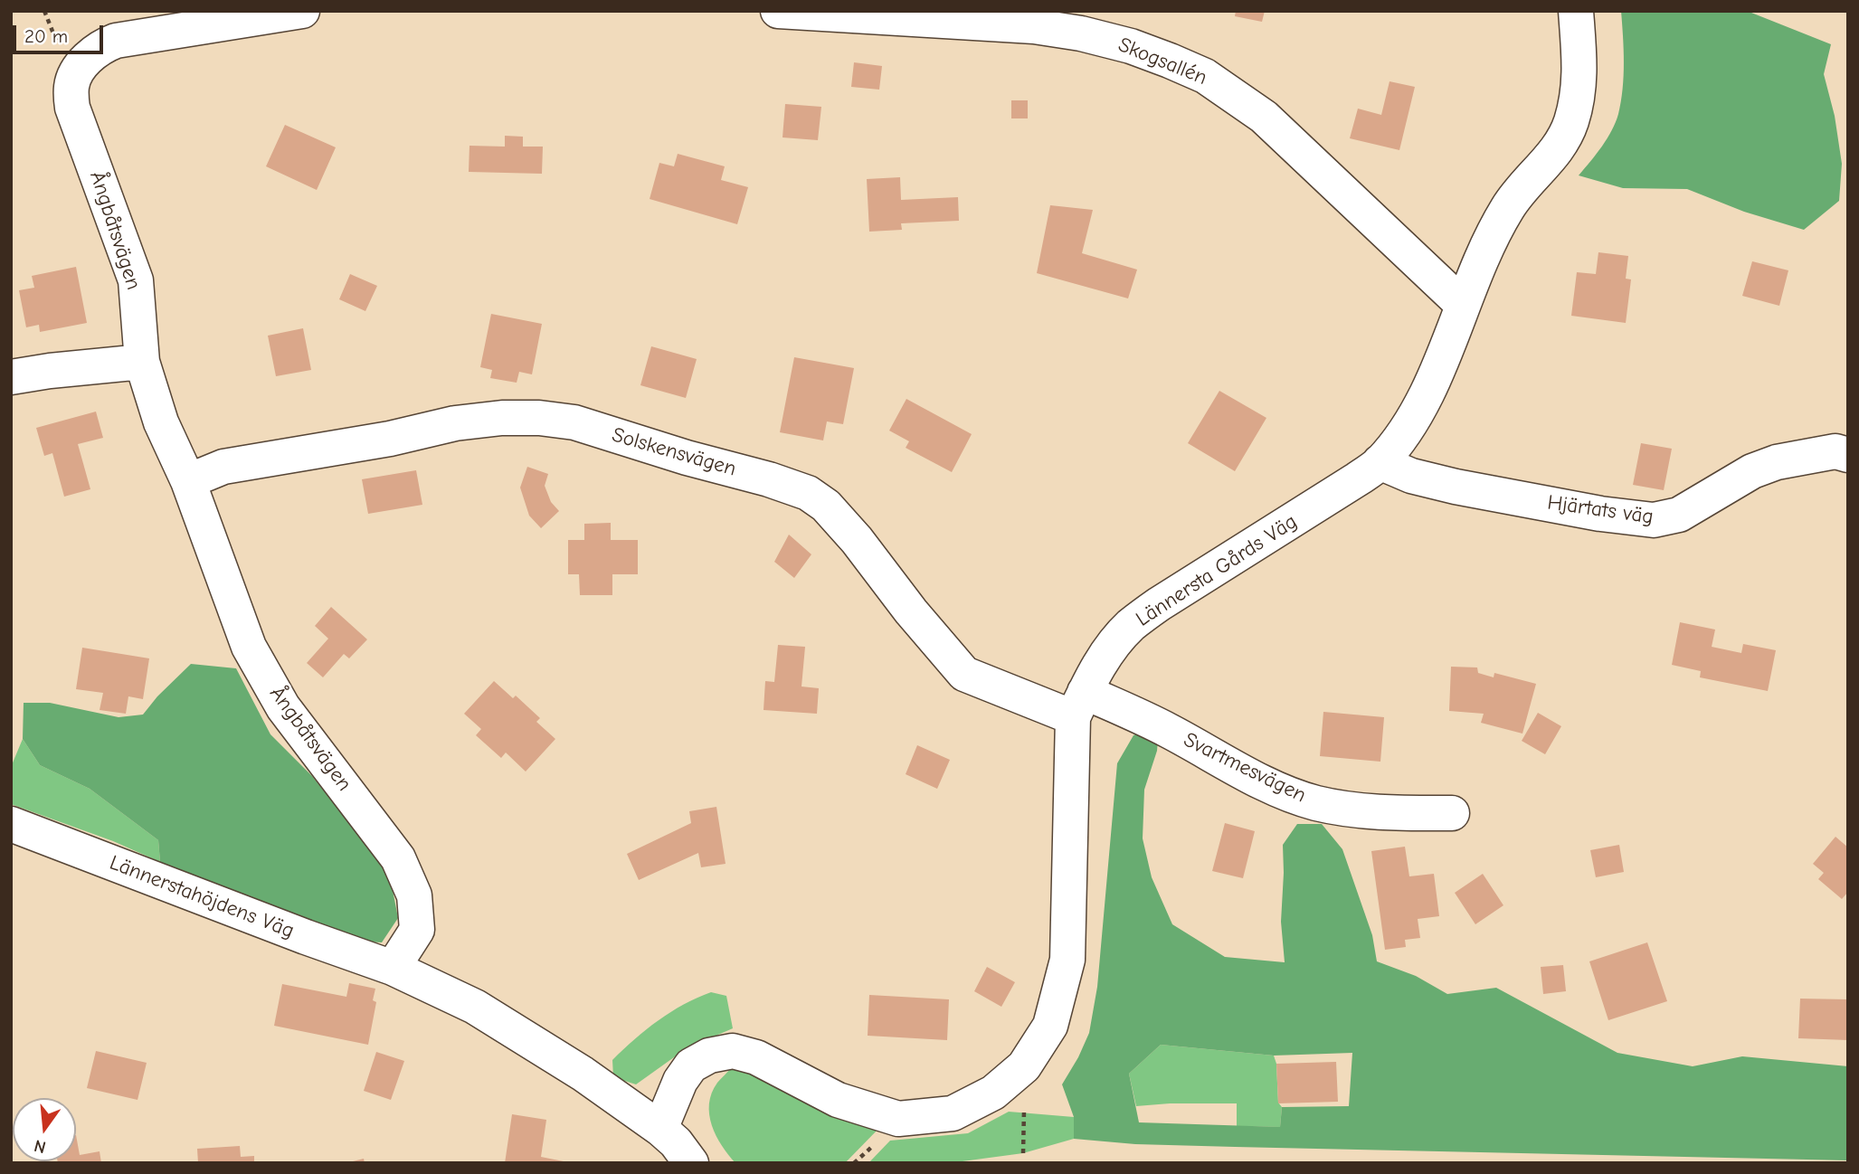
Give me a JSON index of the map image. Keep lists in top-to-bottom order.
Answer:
{
  "streets": {
    "street": [
      "Skogsallén",
      "Ångbåtsvägen",
      "Solskensvägen",
      "Hjärtats väg",
      "Lännersta Gårds Väg",
      "Svartmesvägen",
      "Lännerstahöjdens Väg"
    ]
  },
  "crossings": [
    ["Skogsallén", "Lännersta Gårds Väg"],
    ["Ångbåtsvägen", "Solskensvägen"],
    ["Ångbåtsvägen", "Lännerstahöjdens Väg"],
    ["Solskensvägen", "Lännersta Gårds Väg"],
    ["Solskensvägen", "Svartmesvägen"],
    ["Hjärtats väg", "Lännersta Gårds Väg"],
    ["Lännersta Gårds Väg", "Svartmesvägen"]
  ],
  "scale_bar": "20 m",
  "north": "bottom"
}
